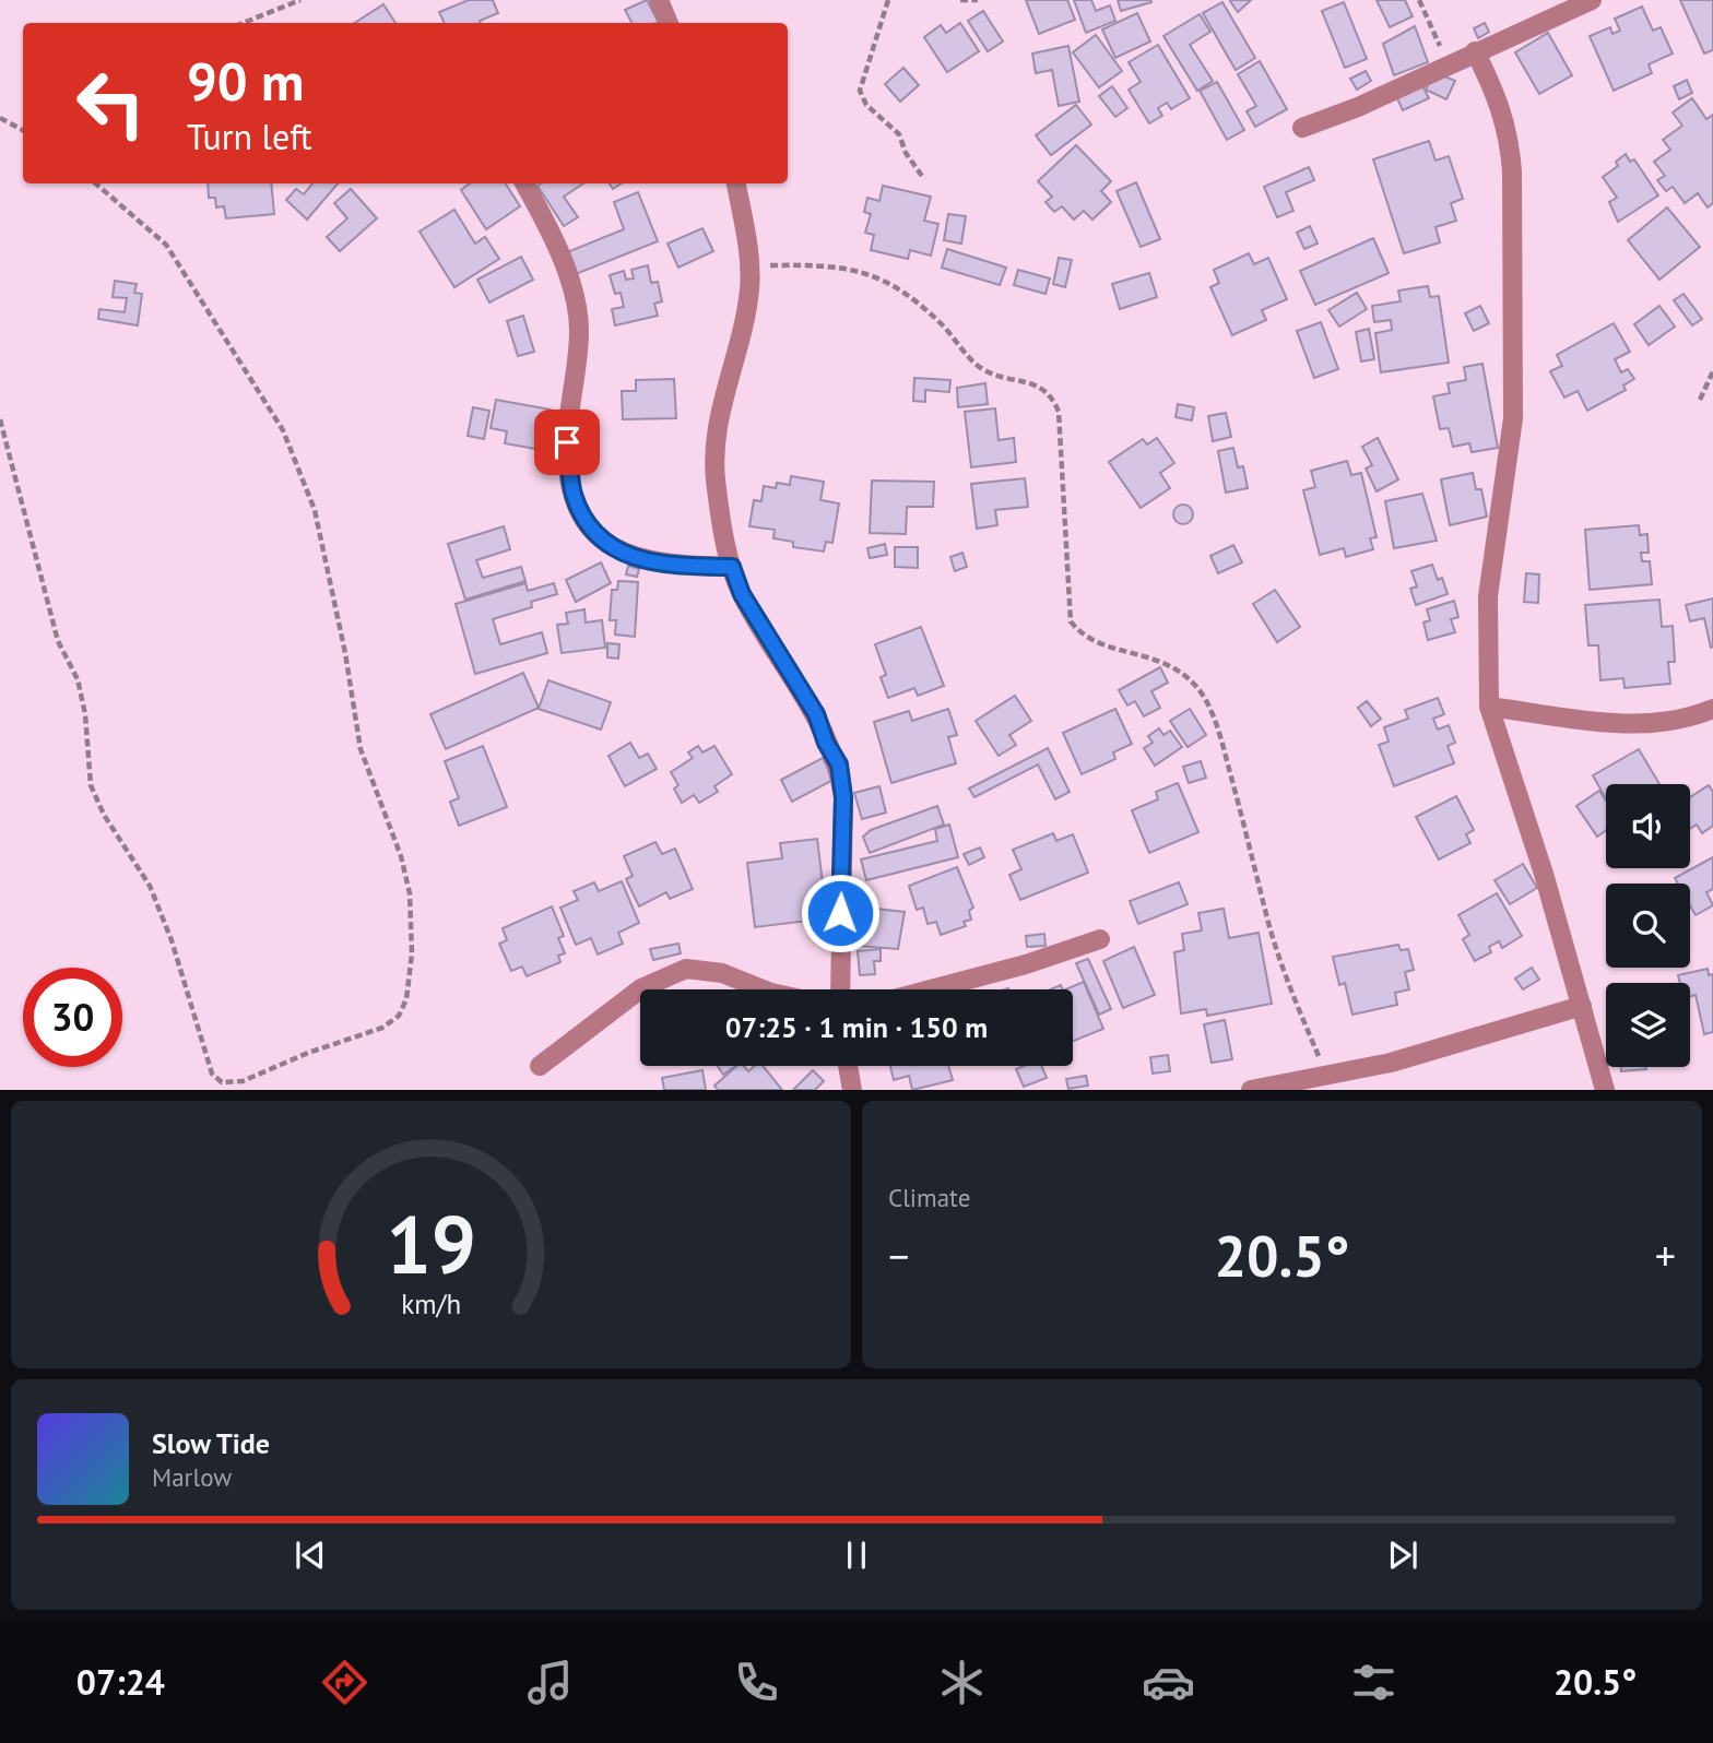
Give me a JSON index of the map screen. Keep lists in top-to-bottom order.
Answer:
{
  "page": {
    "turn": ["90 m", "Turn left"],
    "limit": "30",
    "trip": "07:25 · 1 min · 150 m",
    "tile": "Climate",
    "heat": ["−", "20.5°", "+"],
    "song": ["Slow Tide", "Marlow"],
    "tabs": ["07:24", "20.5°"],
    "gauge": ["19", "km/h"]
  }
}
